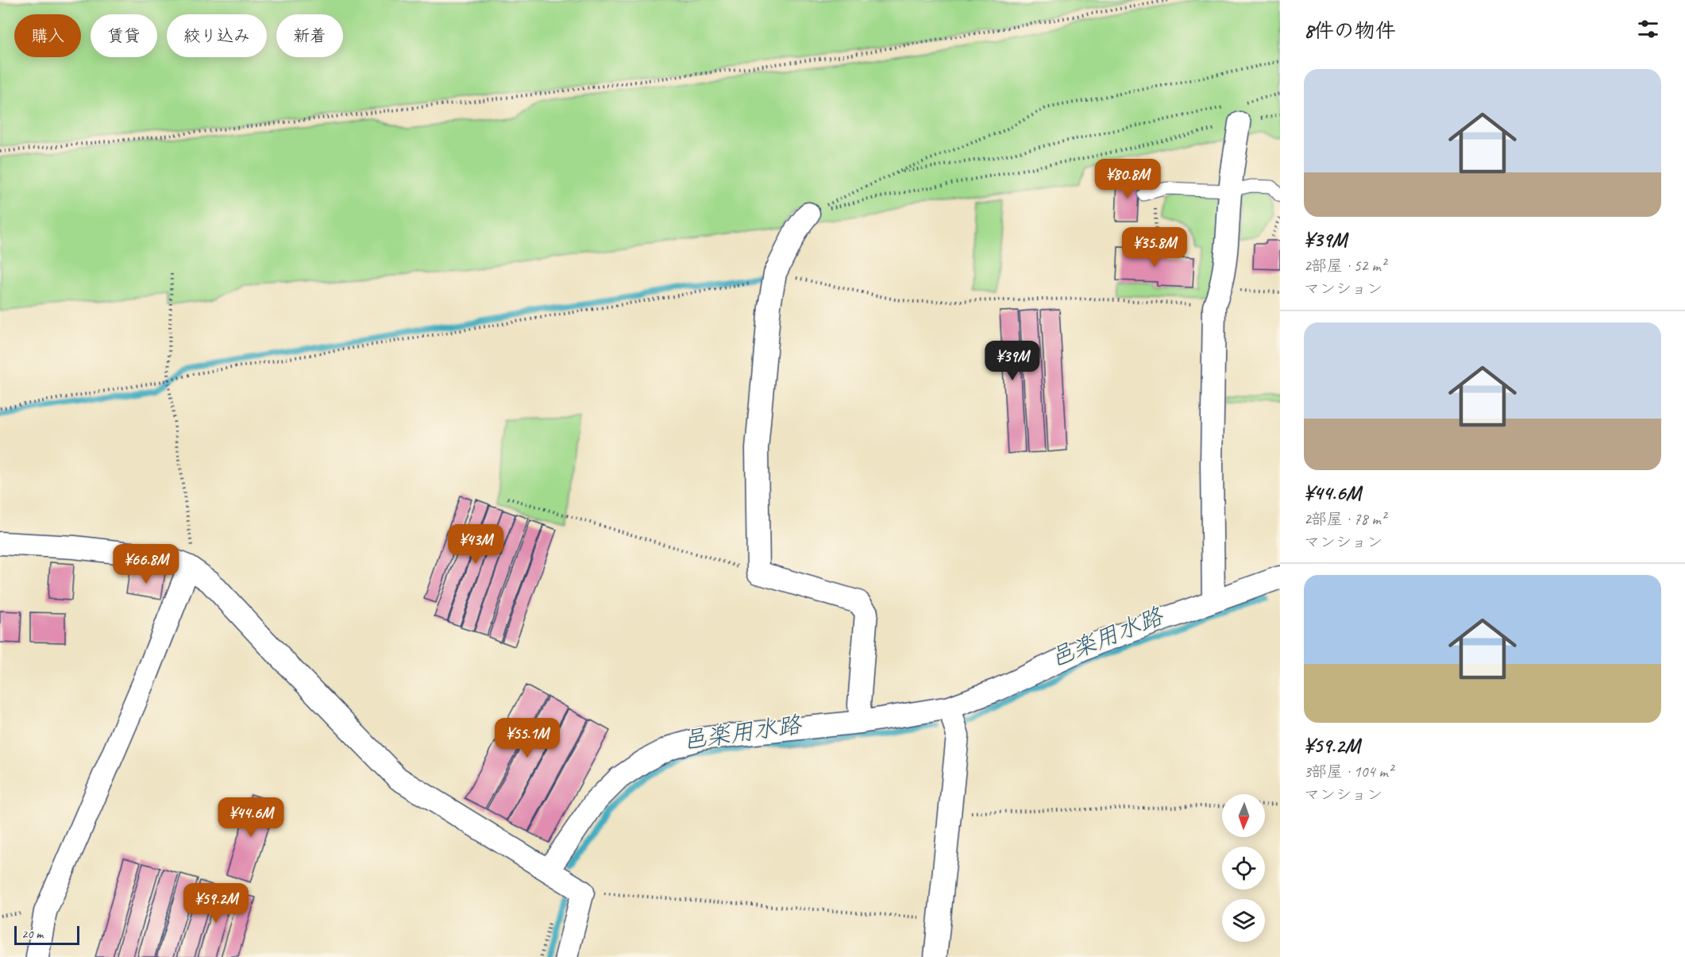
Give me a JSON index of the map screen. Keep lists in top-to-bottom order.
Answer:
{
  "water": ["邑楽用水路"],
  "scale_bar": "20 m",
  "north": "bottom",
  "page": {
    "heading": "8件の物件",
    "chip": [
      "購入",
      "賃貸",
      "絞り込み",
      "新着"
    ],
    "list": [
      {
        "name": "¥39M",
        "note": "2部屋 · 52 m² · マンション"
      },
      {
        "name": "¥44.6M",
        "note": "2部屋 · 78 m² · マンション"
      },
      {
        "name": "¥59.2M",
        "note": "3部屋 · 104 m² · マンション"
      }
    ],
    "price": [
      "¥80.8M",
      "¥35.8M",
      "¥39M",
      "¥43M",
      "¥66.8M",
      "¥55.1M",
      "¥44.6M",
      "¥59.2M"
    ],
    "scale": "20 m"
  }
}
